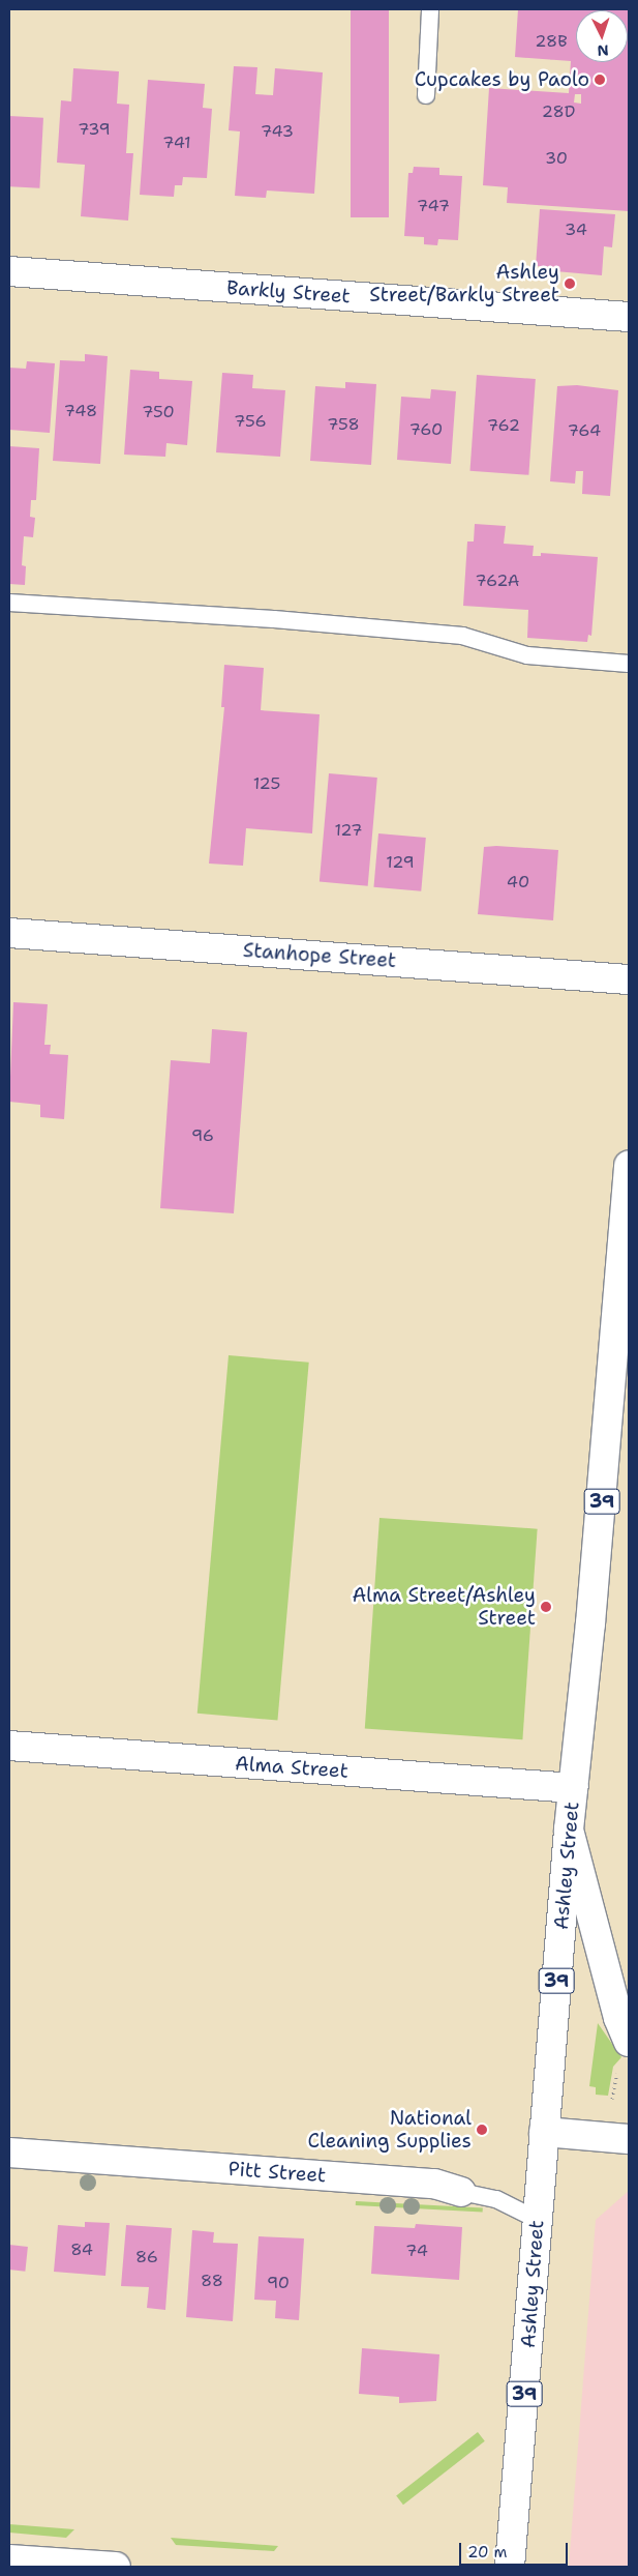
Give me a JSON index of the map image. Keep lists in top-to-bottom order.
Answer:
{
  "streets": {
    "street": [
      "Barkly Street",
      "Stanhope Street",
      "39",
      "Alma Street",
      "Ashley Street",
      "Pitt Street"
    ]
  },
  "crossings": [
    ["Alma Street", "Ashley Street"],
    ["Ashley Street", "Pitt Street"]
  ],
  "places": [
    "Cupcakes by Paolo",
    "Ashley Street/Barkly Street",
    "Alma Street/Ashley Street",
    "National Cleaning Supplies"
  ],
  "house_numbers": [
    "28B",
    "28D",
    "739",
    "743",
    "741",
    "30",
    "747",
    "34",
    "748",
    "750",
    "756",
    "758",
    "762",
    "760",
    "764",
    "762A",
    "125",
    "127",
    "129",
    "40",
    "96",
    "84",
    "74",
    "86",
    "88",
    "90"
  ],
  "scale_bar": "20 m",
  "north": "bottom"
}
